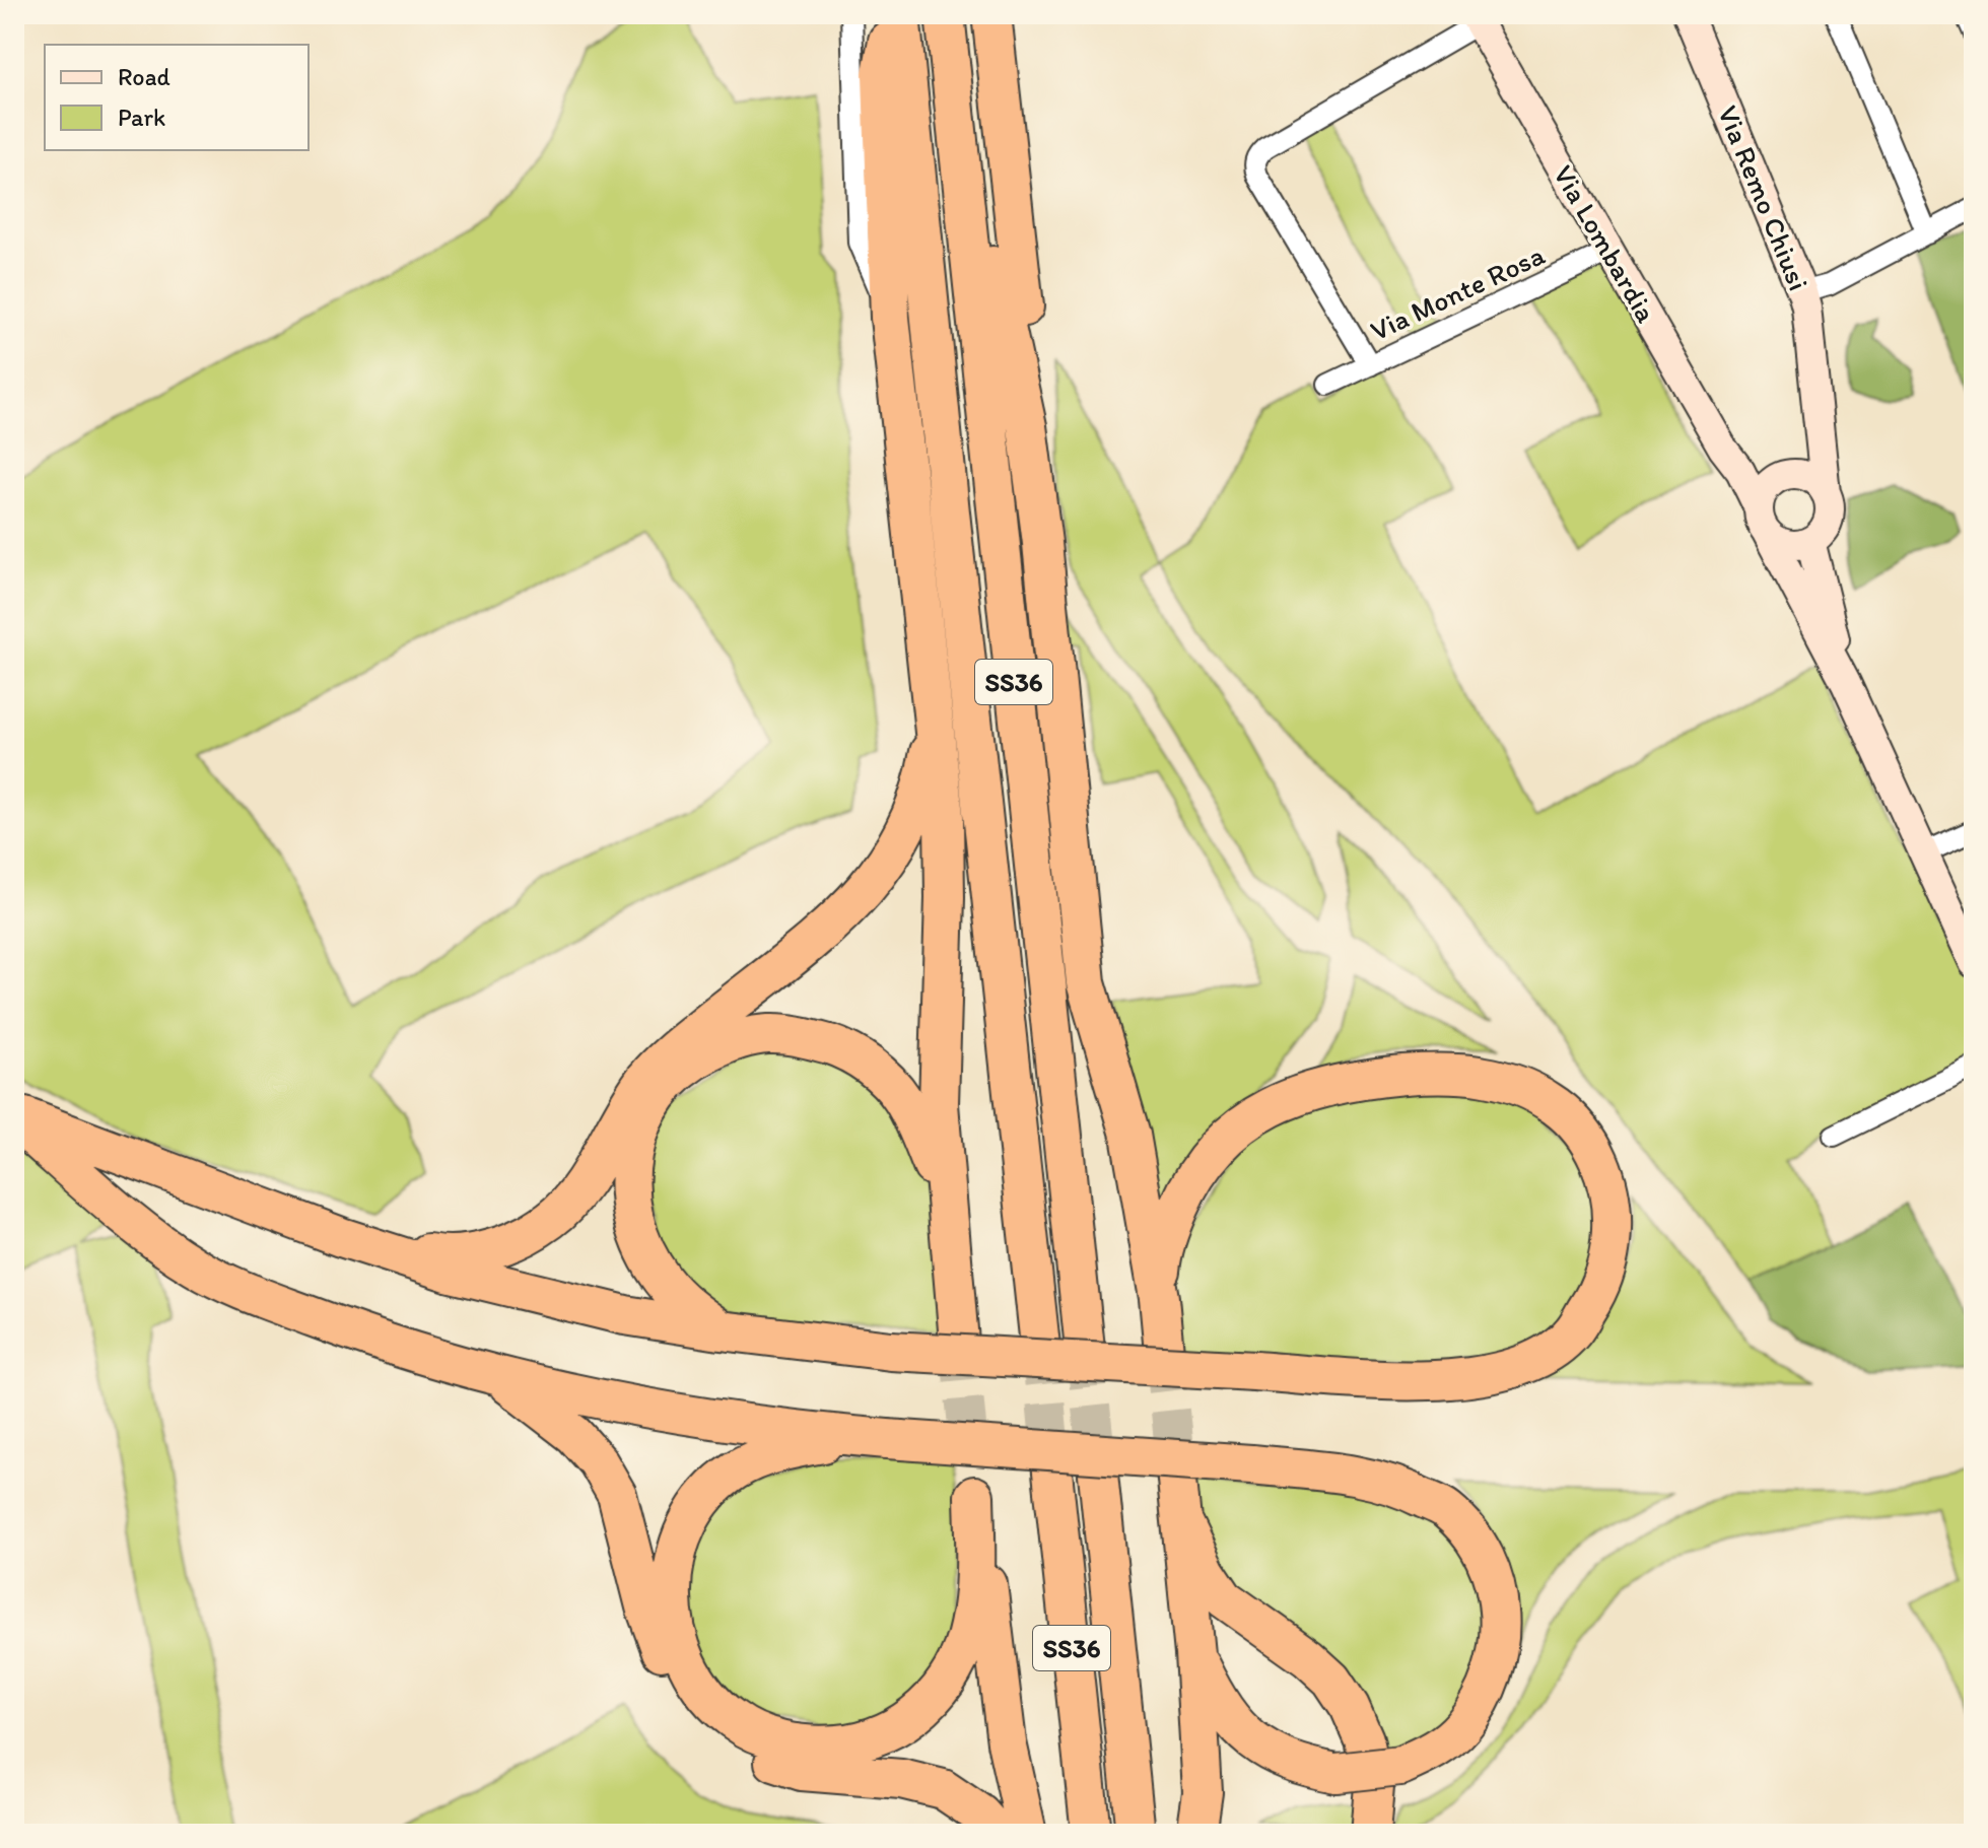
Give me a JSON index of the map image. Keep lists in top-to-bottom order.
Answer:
{
  "streets": {
    "highway": ["SS36"],
    "street": ["Via Remo Chiusi", "Via Lombardia", "Via Monte Rosa"]
  },
  "crossings": [
    ["Via Remo Chiusi", "Via Lombardia"],
    ["Via Lombardia", "Via Monte Rosa"]
  ],
  "legend": ["Road", "Park"]
}
